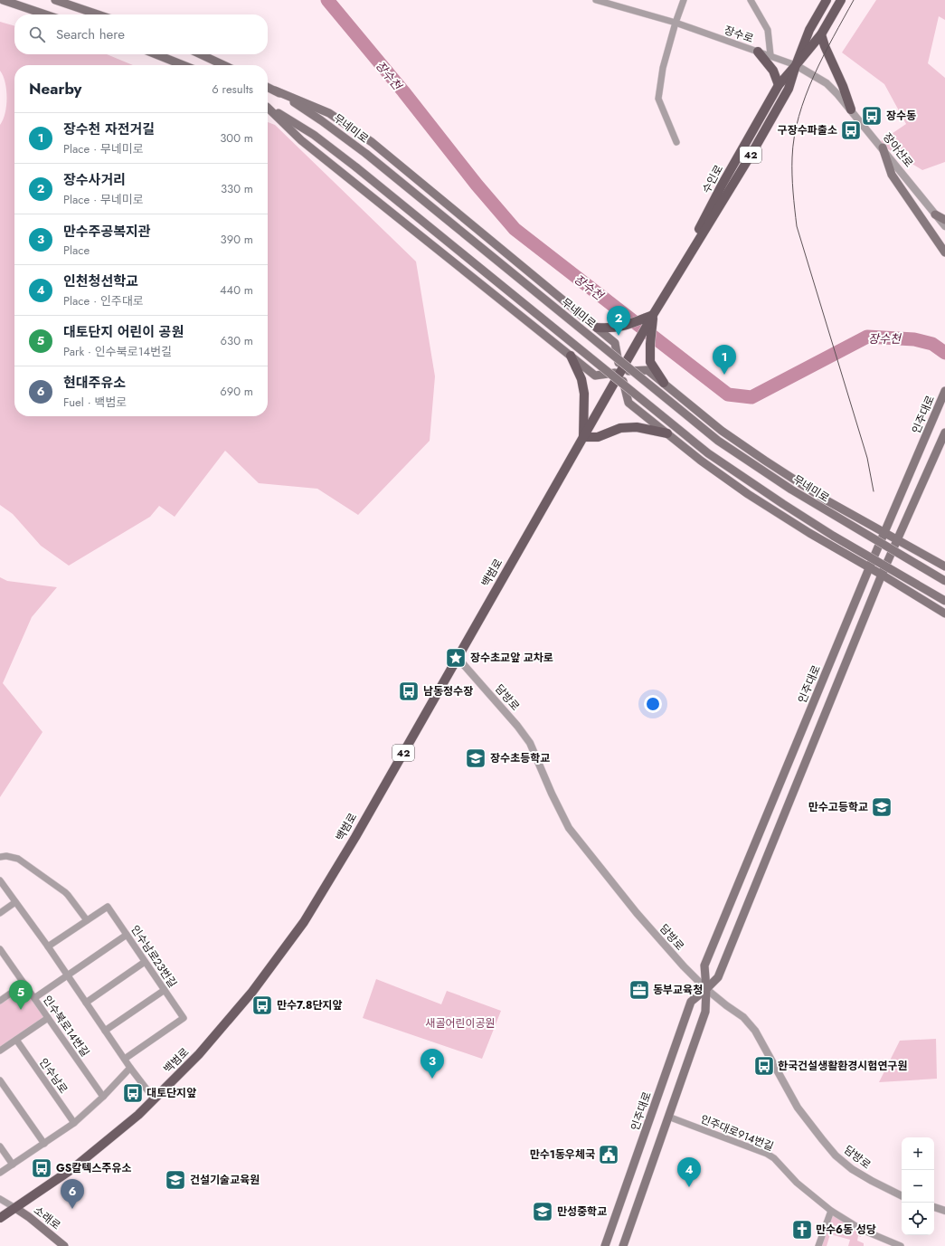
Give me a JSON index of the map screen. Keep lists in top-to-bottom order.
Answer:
{
  "streets": {
    "main road": [
      "무네미로",
      "42",
      "수인로",
      "인주대로",
      "백범로",
      "소래로"
    ],
    "street": [
      "장수로",
      "장아산로",
      "담방로",
      "인수남로23번길",
      "인수북로14번길",
      "인수남로",
      "인주대로914번길"
    ]
  },
  "crossings": [
    ["장수로", "장아산로"],
    ["장수로", "수인로"],
    ["장아산로", "수인로"],
    ["수인로", "백범로"],
    ["인주대로", "담방로"],
    ["인주대로", "인주대로914번길"],
    ["백범로", "담방로"],
    ["백범로", "소래로"]
  ],
  "water": ["장수천"],
  "parks": ["새골어린이공원"],
  "places": {
    "bus stop": [
      "장수동",
      "구장수파출소",
      "남동정수장",
      "만수7.8단지앞",
      "한국건설생활환경시험연구원",
      "대토단지앞",
      "GS칼텍스주유소"
    ],
    "place": ["장수초교앞 교차로"],
    "school or university": [
      "장수초등학교",
      "만수고등학교",
      "건설기술교육원",
      "만성중학교"
    ],
    "office": ["동부교육청"],
    "public building": ["만수1동우체국"],
    "church": ["만수6동 성당"]
  },
  "page": {
    "search": "Search here",
    "heading": ["Nearby", "6 results"],
    "list": [
      {
        "mark": "1",
        "name": "장수천 자전거길",
        "note": "Place · 무네미로",
        "value": "300 m"
      },
      {
        "mark": "2",
        "name": "장수사거리",
        "note": "Place · 무네미로",
        "value": "330 m"
      },
      {
        "mark": "3",
        "name": "만수주공복지관",
        "note": "Place",
        "value": "390 m"
      },
      {
        "mark": "4",
        "name": "인천청선학교",
        "note": "Place · 인주대로",
        "value": "440 m"
      },
      {
        "mark": "5",
        "name": "대토단지 어린이 공원",
        "note": "Park · 인수북로14번길",
        "value": "630 m"
      },
      {
        "mark": "6",
        "name": "현대주유소",
        "note": "Fuel · 백범로",
        "value": "690 m"
      }
    ],
    "pins": [
      "2",
      "1",
      "5",
      "3",
      "4",
      "6"
    ],
    "map_buttons": ["+", "−"]
  }
}
